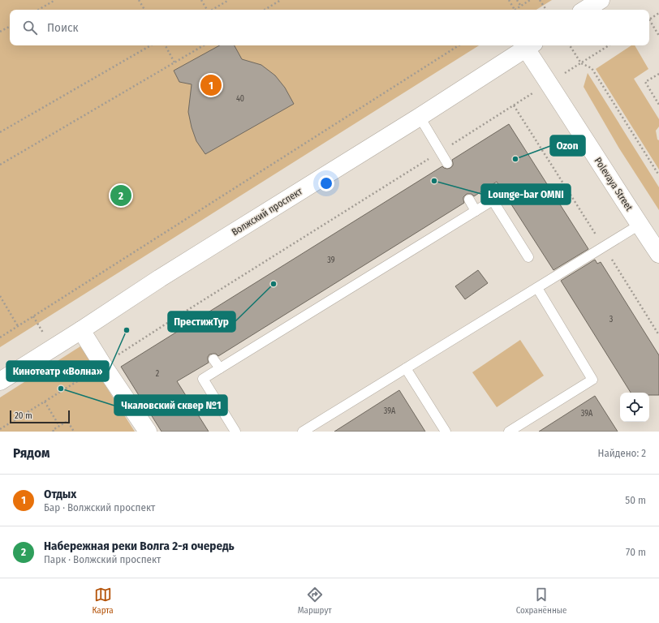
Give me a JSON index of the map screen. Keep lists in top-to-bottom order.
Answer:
{
  "streets": {
    "main road": ["Polevaya Street", "Волжский проспект"]
  },
  "crossings": [
    ["Polevaya Street", "Волжский проспект"]
  ],
  "places": [
    "Ozon",
    "Lounge-bar OMNI",
    "ПрестижТур",
    "Кинотеатр «Волна»",
    "Чкаловский сквер №1"
  ],
  "house_numbers": [
    "40",
    "39",
    "3",
    "2",
    "39А",
    "39А"
  ],
  "scale_bar": "20 m",
  "page": {
    "search": "Поиск",
    "pins": ["1", "2"],
    "scale": "20 m",
    "heading": ["Рядом", "Найдено: 2"],
    "list": [
      {
        "mark": "1",
        "name": "Отдых",
        "note": "Бар · Волжский проспект",
        "value": "50 m"
      },
      {
        "mark": "2",
        "name": "Набережная реки Волга 2-я очередь",
        "note": "Парк · Волжский проспект",
        "value": "70 m"
      }
    ],
    "nav": ["Карта", "Маршрут", "Сохранённые"]
  }
}
